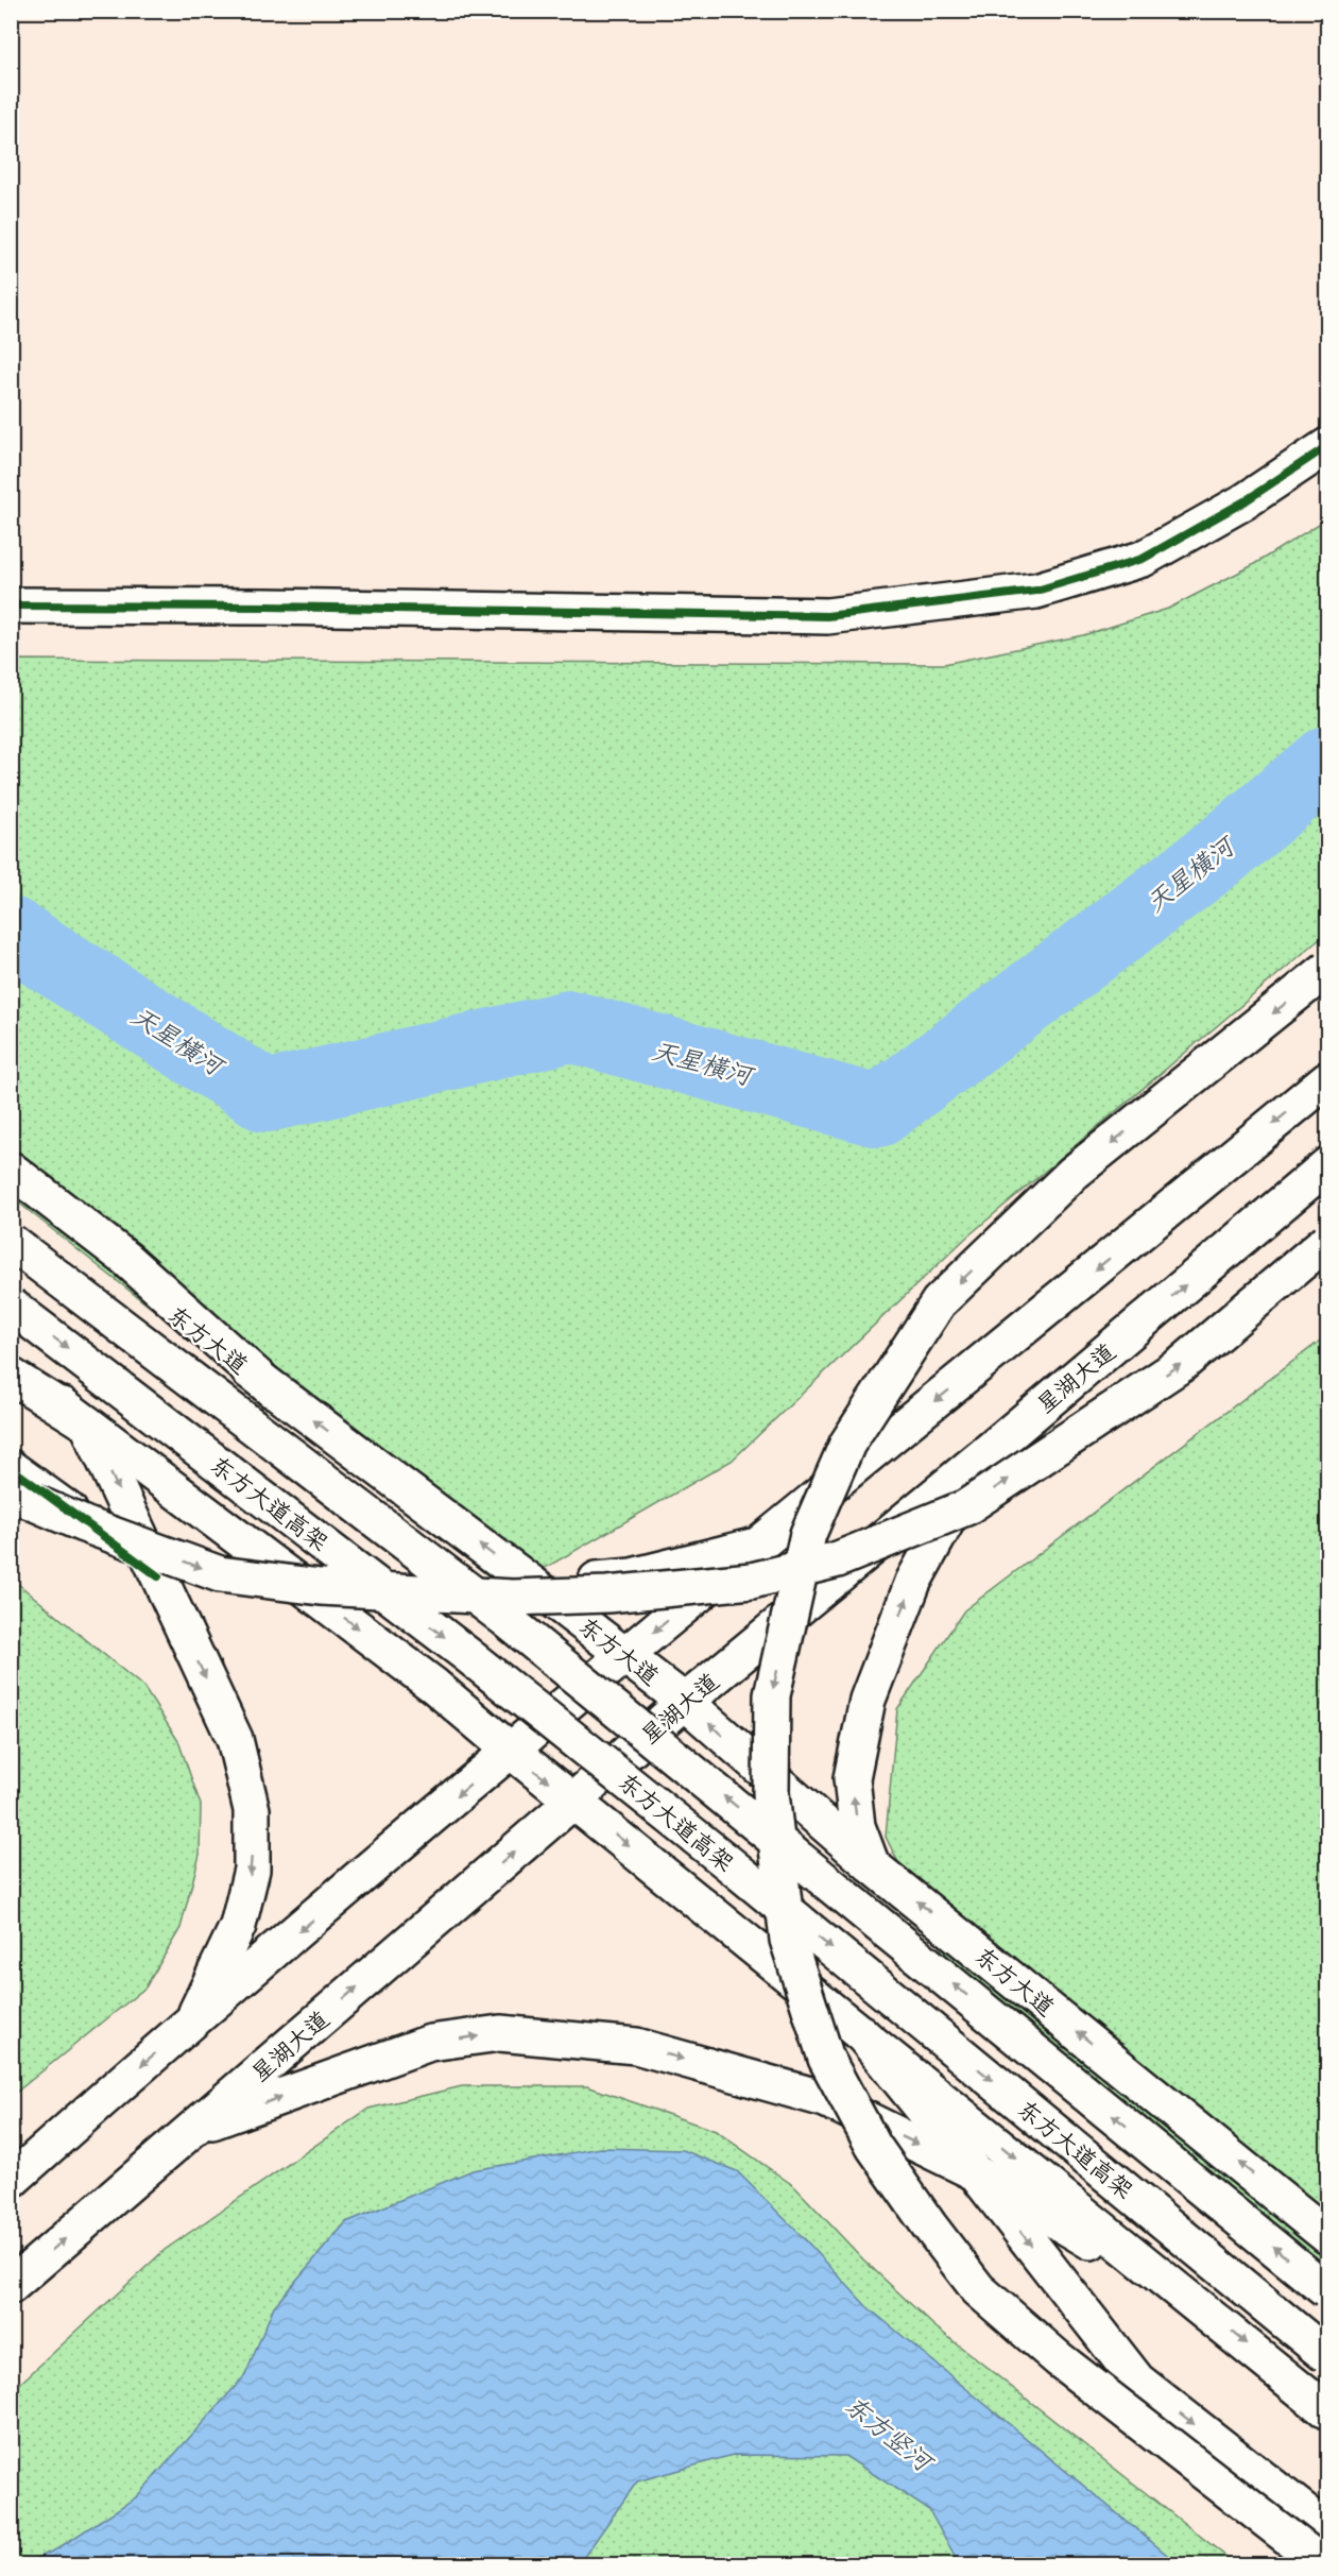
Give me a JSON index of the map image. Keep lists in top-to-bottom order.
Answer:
{
  "streets": {
    "main road": ["东方大道", "星湖大道", "东方大道高架"]
  },
  "crossings": [
    ["东方大道", "星湖大道"]
  ],
  "water": ["天星横河", "东方竖河"]
}
